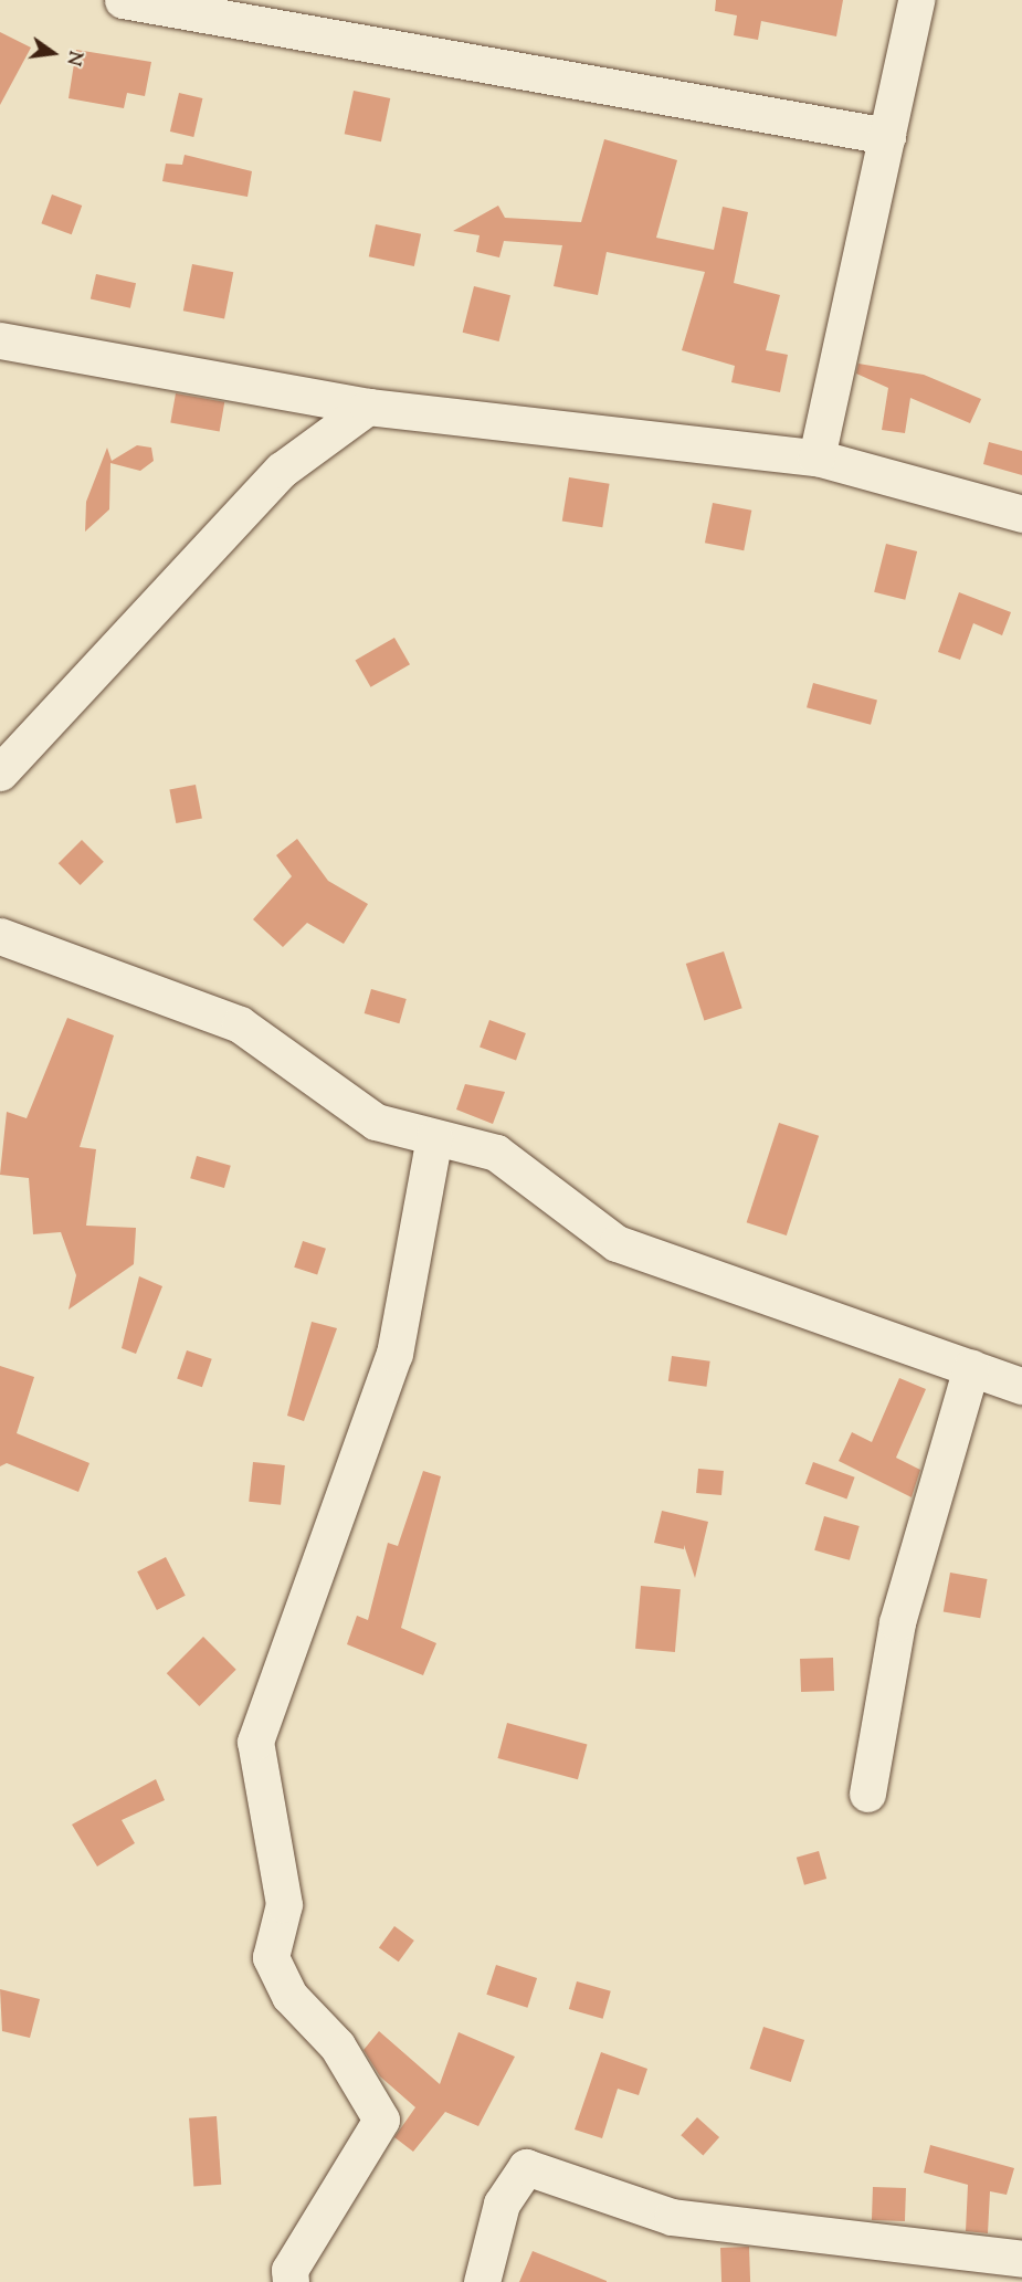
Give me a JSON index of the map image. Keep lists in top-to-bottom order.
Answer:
{
  "north": "right"
}
